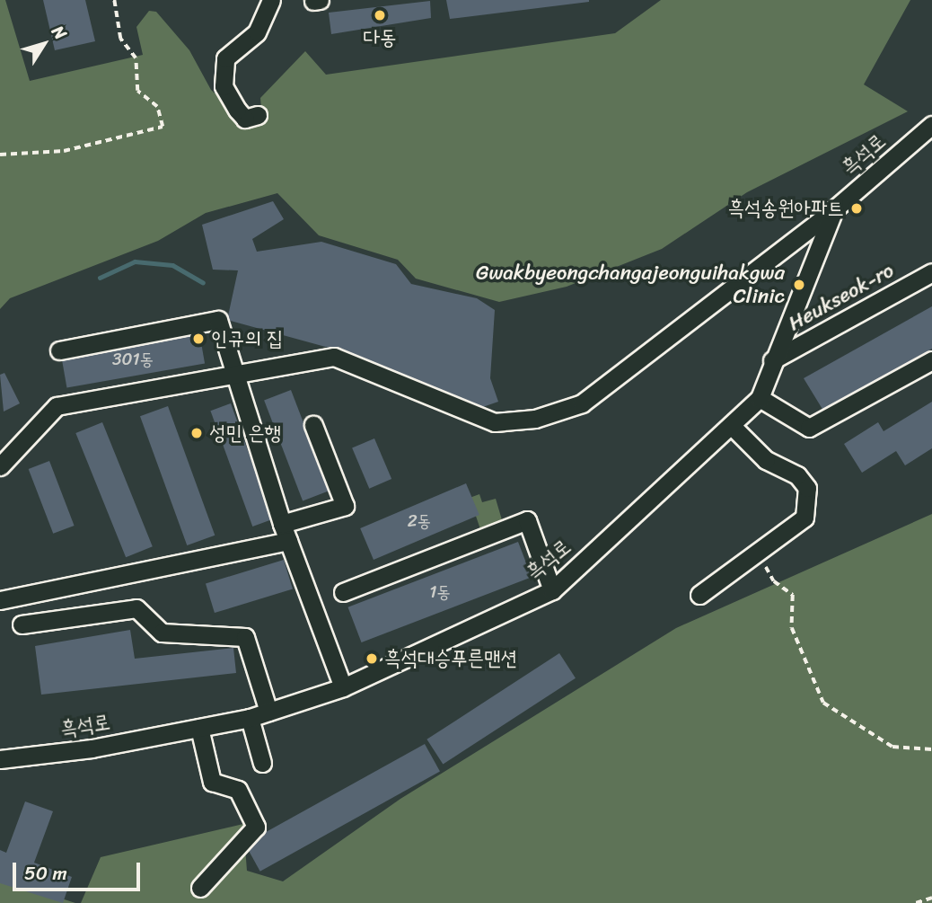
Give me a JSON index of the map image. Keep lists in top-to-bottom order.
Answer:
{
  "streets": {
    "street": ["흑석로", "Heukseok-ro"]
  },
  "crossings": [
    ["흑석로", "Heukseok-ro"]
  ],
  "places": [
    "다동",
    "흑석송원아파트",
    "Gwakbyeongchangajeonguihakgwa Clinic",
    "인규의 집",
    "성민 은행",
    "흑석대승푸른맨션"
  ],
  "house_numbers": ["301동", "2동", "1동"],
  "scale_bar": "50 m",
  "north": "top right"
}
